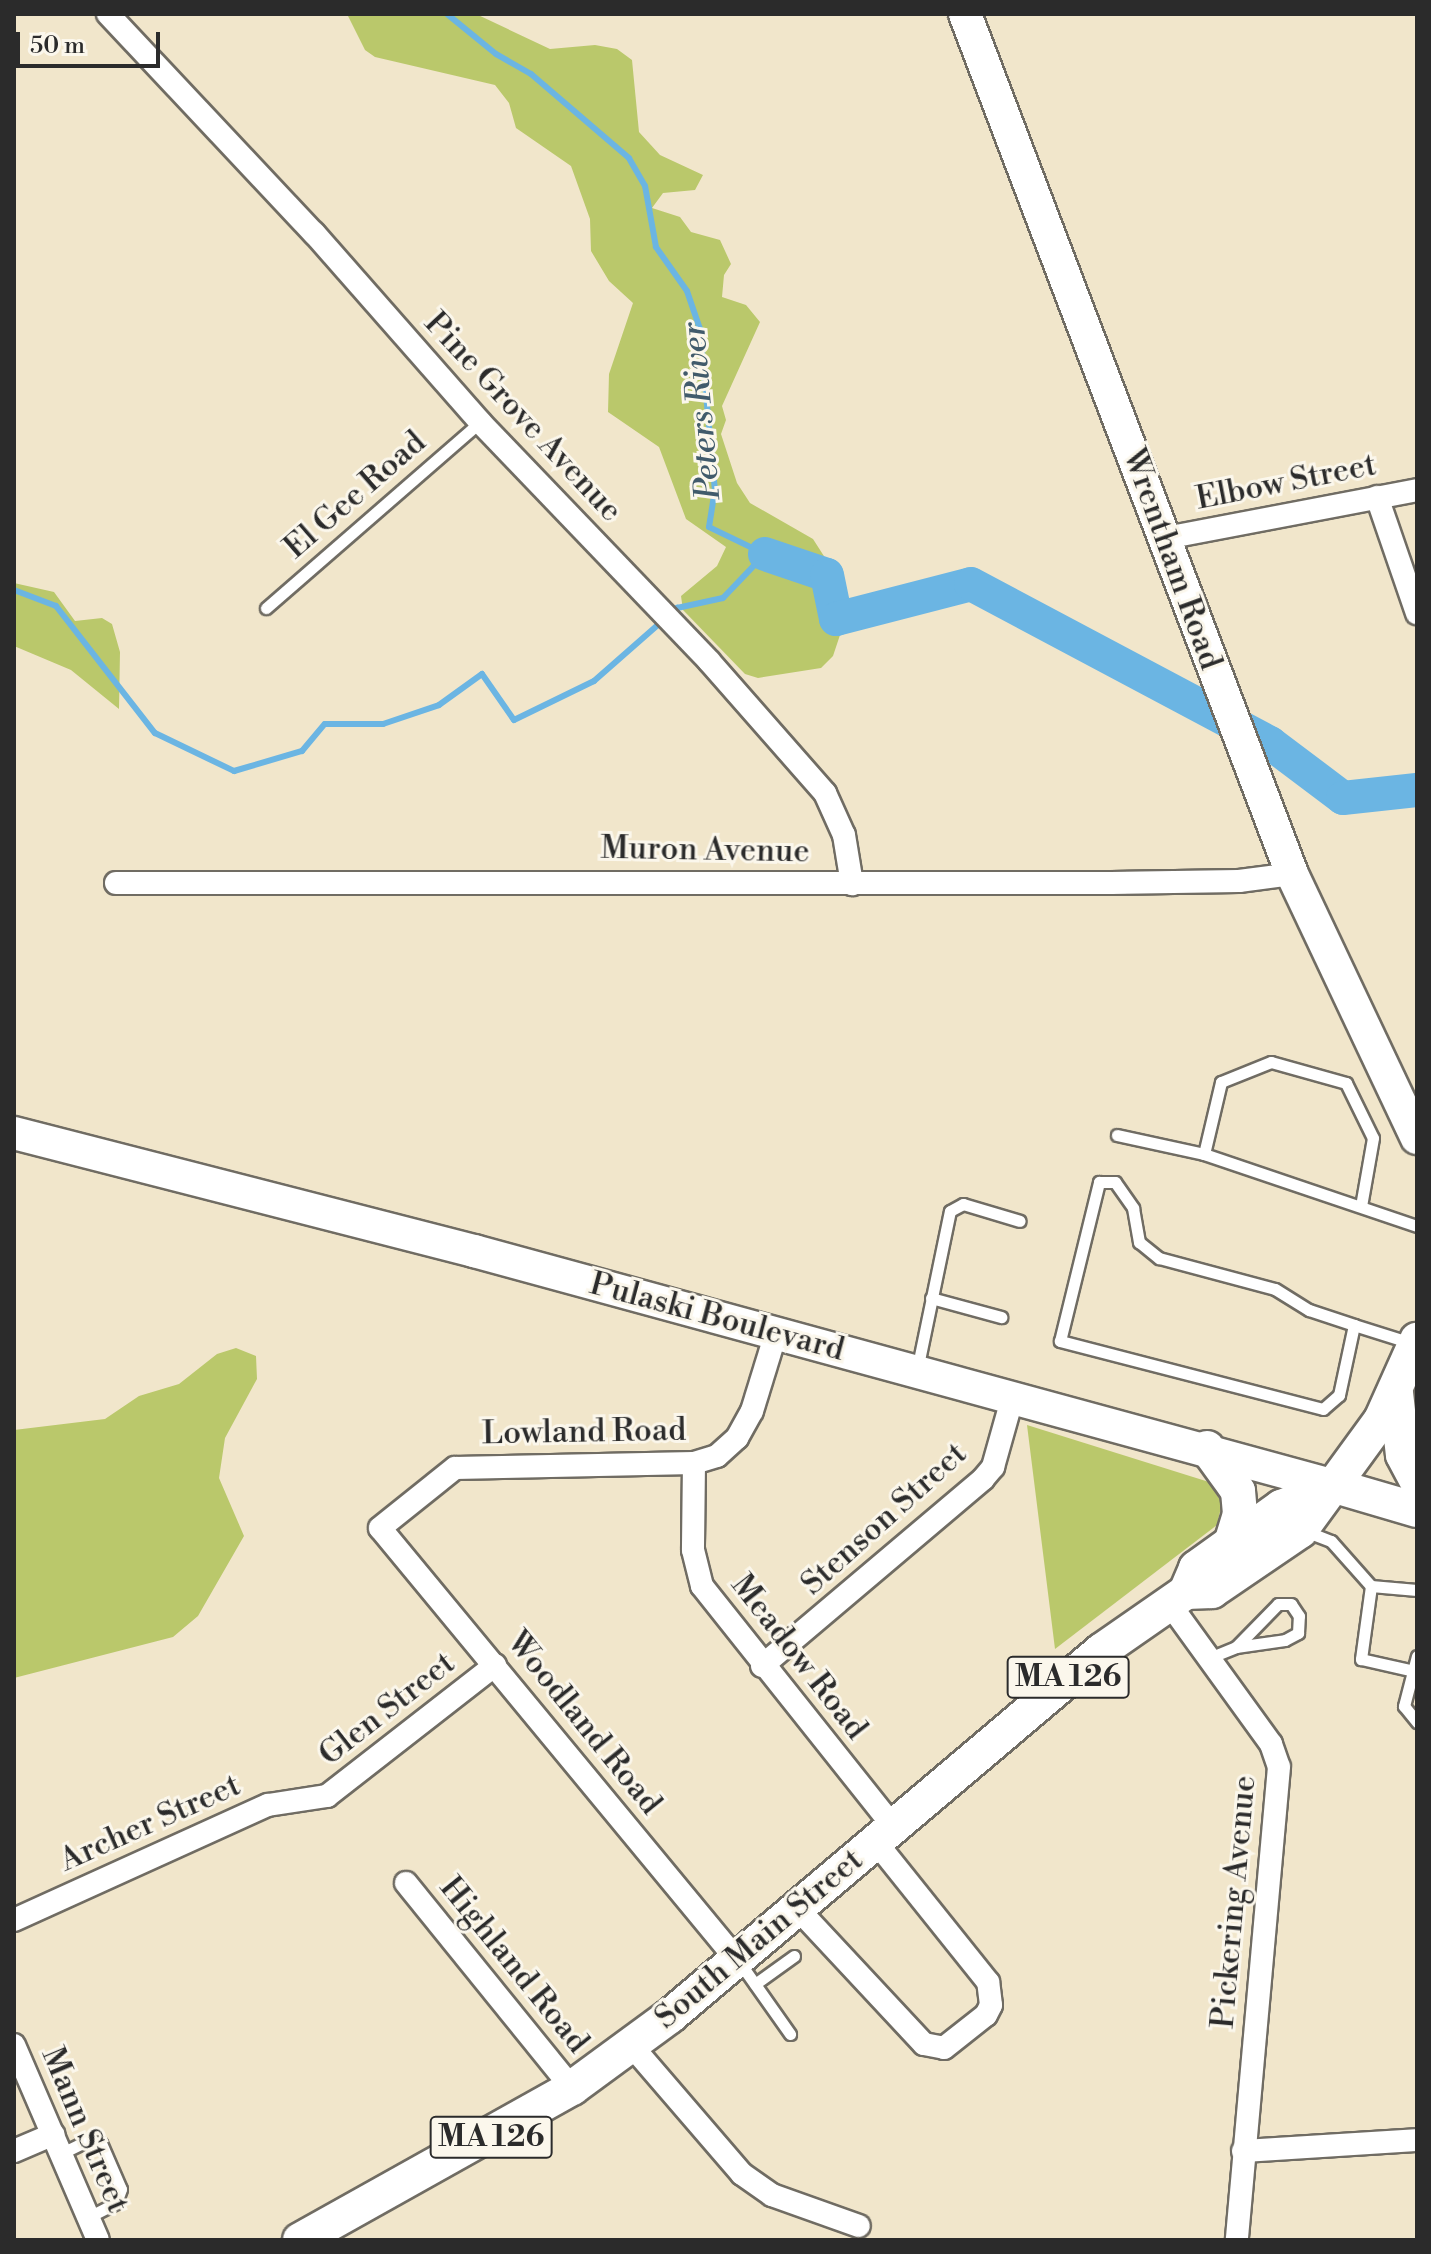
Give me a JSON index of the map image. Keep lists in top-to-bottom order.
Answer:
{
  "streets": {
    "main road": [
      "Wrentham Road",
      "Pulaski Boulevard",
      "MA 126",
      "South Main Street"
    ],
    "street": [
      "Pine Grove Avenue",
      "Elbow Street",
      "Muron Avenue",
      "Lowland Road",
      "Stenson Street",
      "Meadow Road",
      "Glen Street",
      "Woodland Road",
      "Archer Street",
      "Pickering Avenue",
      "Highland Road",
      "Mann Street"
    ],
    "lane": ["El Gee Road"]
  },
  "crossings": [
    ["Pine Grove Avenue", "El Gee Road"],
    ["Pine Grove Avenue", "Muron Avenue"],
    ["Elbow Street", "Wrentham Road"],
    ["Wrentham Road", "Muron Avenue"],
    ["Pulaski Boulevard", "Lowland Road"],
    ["Pulaski Boulevard", "Stenson Street"],
    ["Pulaski Boulevard", "South Main Street"],
    ["Lowland Road", "Meadow Road"],
    ["Lowland Road", "Woodland Road"],
    ["Stenson Street", "Meadow Road"],
    ["Meadow Road", "South Main Street"],
    ["Glen Street", "Woodland Road"],
    ["Glen Street", "Archer Street"],
    ["Woodland Road", "South Main Street"],
    ["Pickering Avenue", "South Main Street"],
    ["South Main Street", "Highland Road"]
  ],
  "water": ["Peters River"],
  "scale_bar": "50 m"
}
